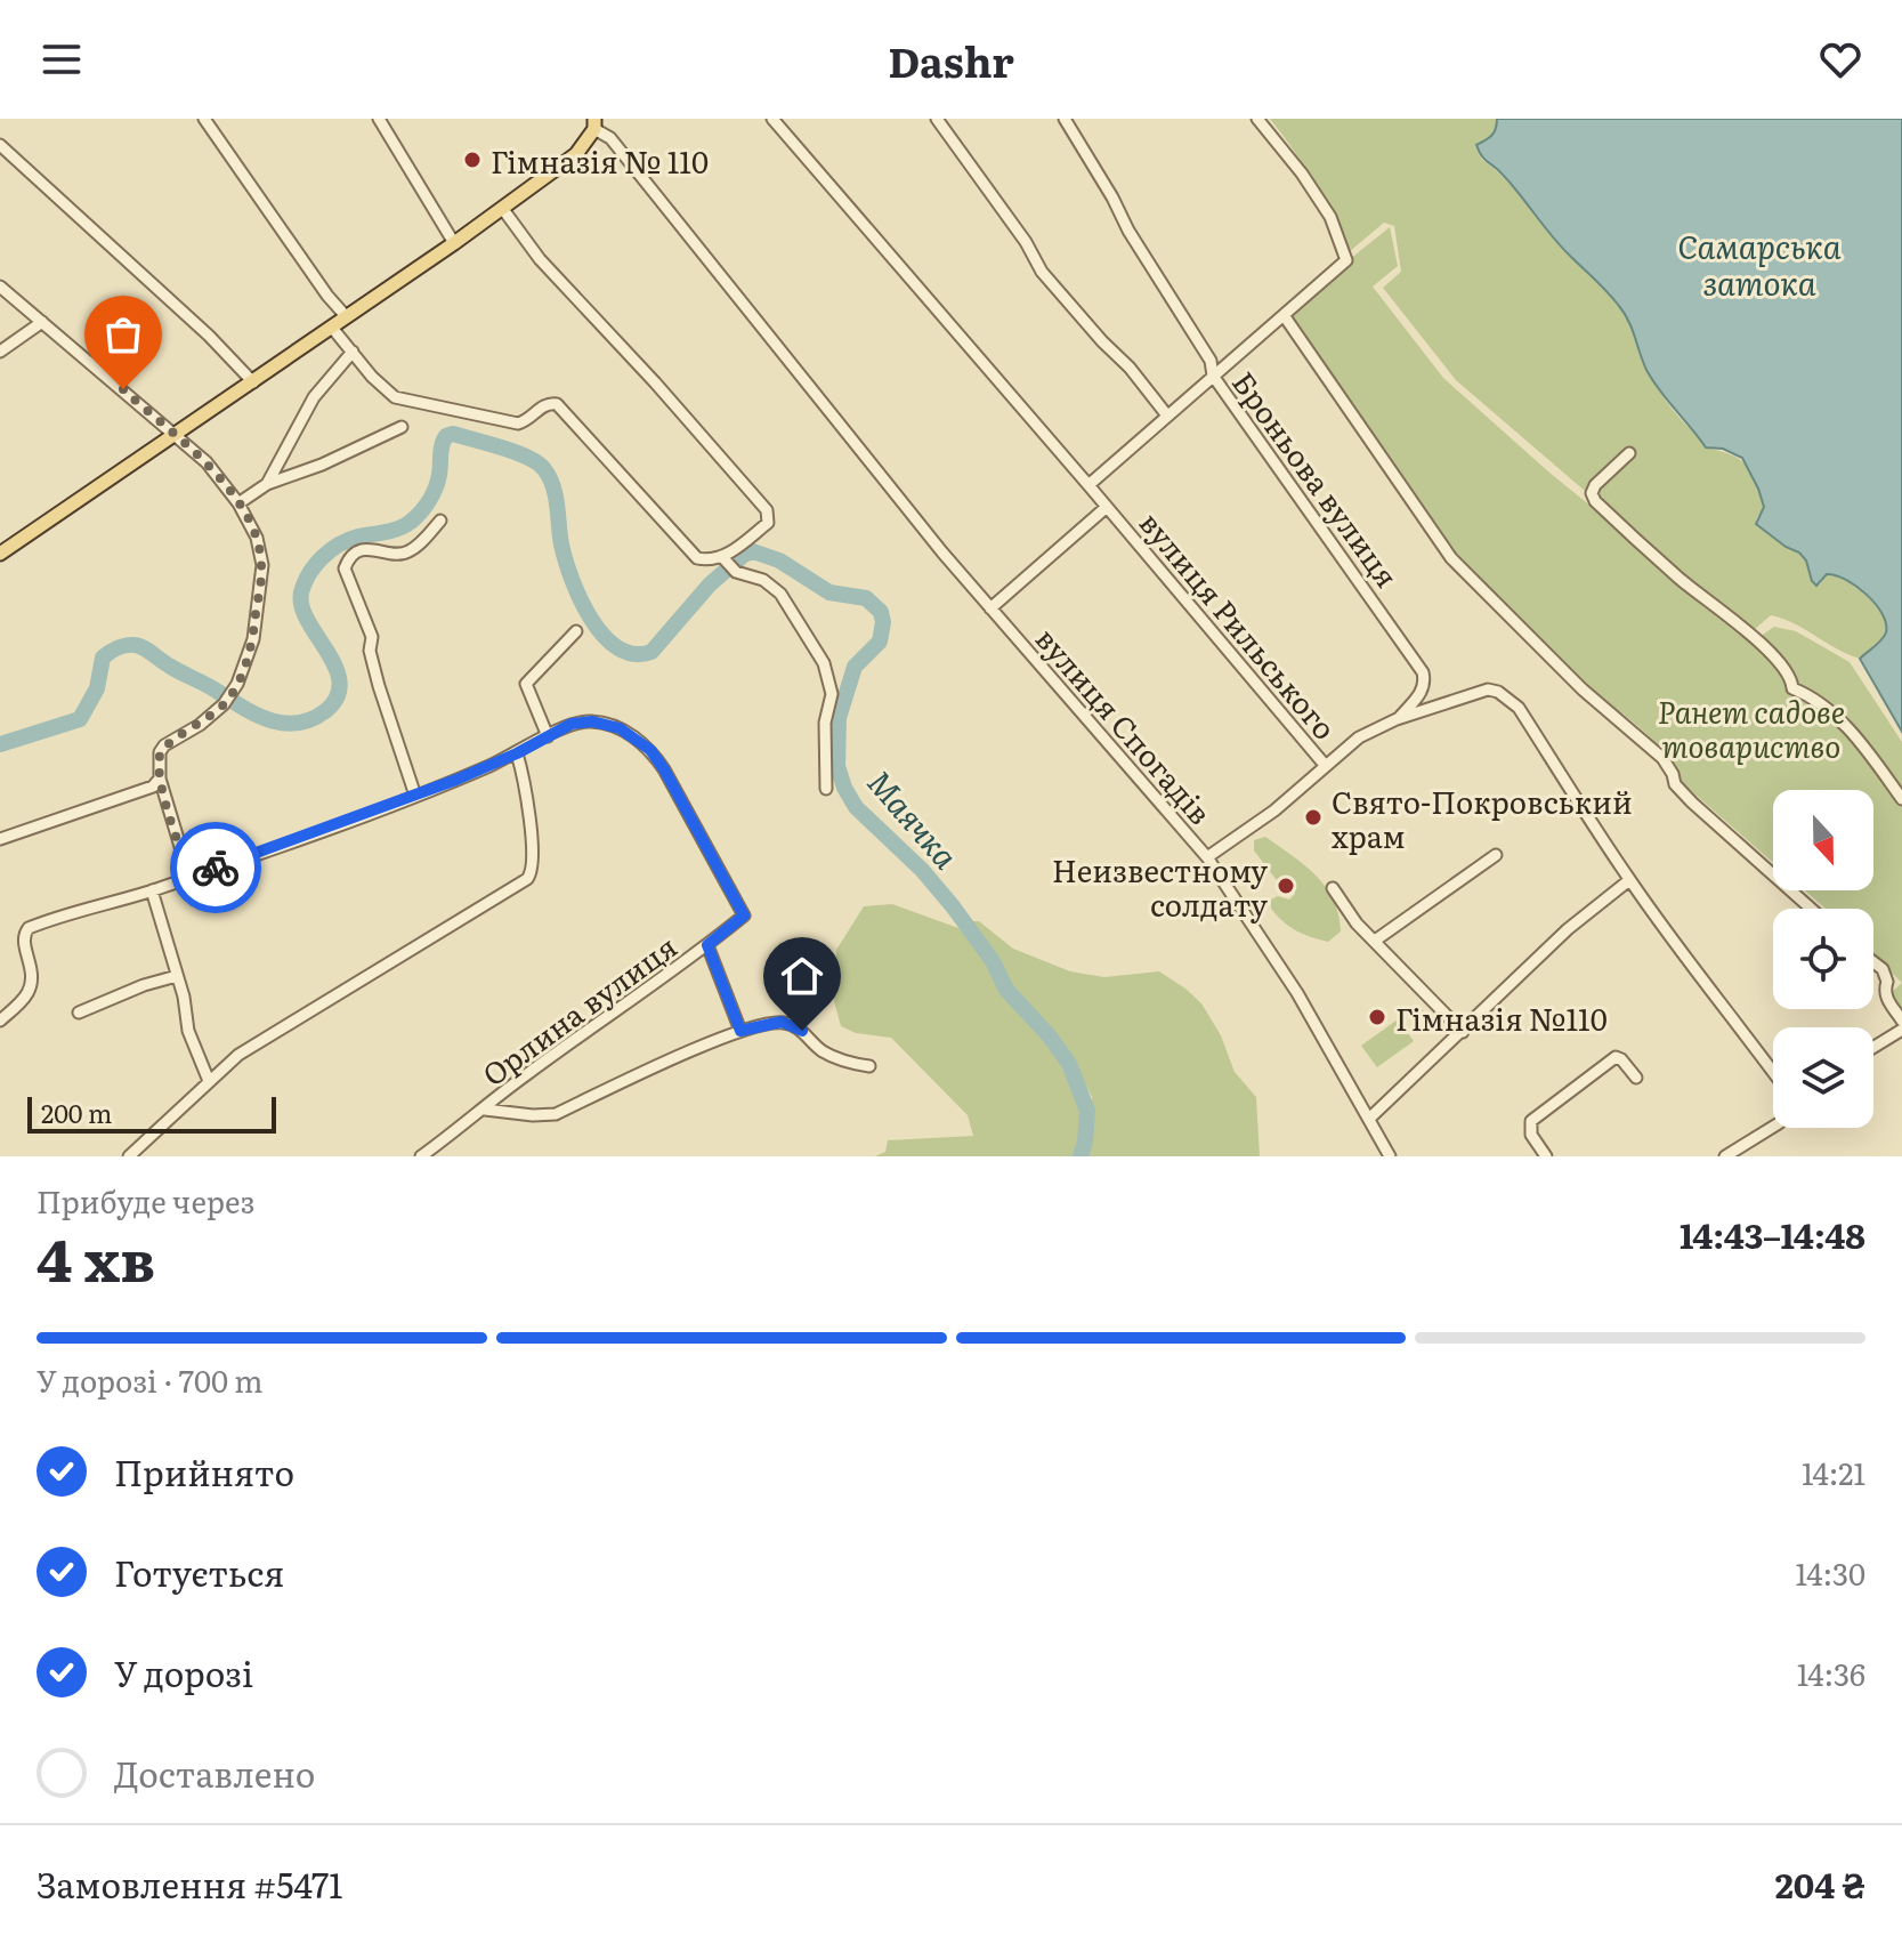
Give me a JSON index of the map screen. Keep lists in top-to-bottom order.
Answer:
{
  "streets": {
    "street": [
      "Броньова вулиця",
      "вулиця Рильського",
      "вулиця Спогадів",
      "Орлина вулиця"
    ]
  },
  "crossings": [
    ["Броньова вулиця", "вулиця Рильського"]
  ],
  "water": ["Самарська затока", "Маячка"],
  "parks": ["Ранет садове товариство"],
  "places": [
    "Гімназія № 110",
    "Свято-Покровський храм",
    "Неизвестному солдату",
    "Гімназія №110"
  ],
  "scale_bar": "200 m",
  "north": "bottom",
  "page": {
    "header": "Dashr",
    "scale": "200 m",
    "heading": ["4 хв", "Прибуде через", "14:43–14:48"],
    "panel": ["Замовлення #5471", "204 ₴"],
    "bar": "У дорозі · 700 m",
    "list": [
      ["Прийнято", "14:21"],
      ["Готується", "14:30"],
      ["У дорозі", "14:36"],
      "Доставлено"
    ]
  }
}
